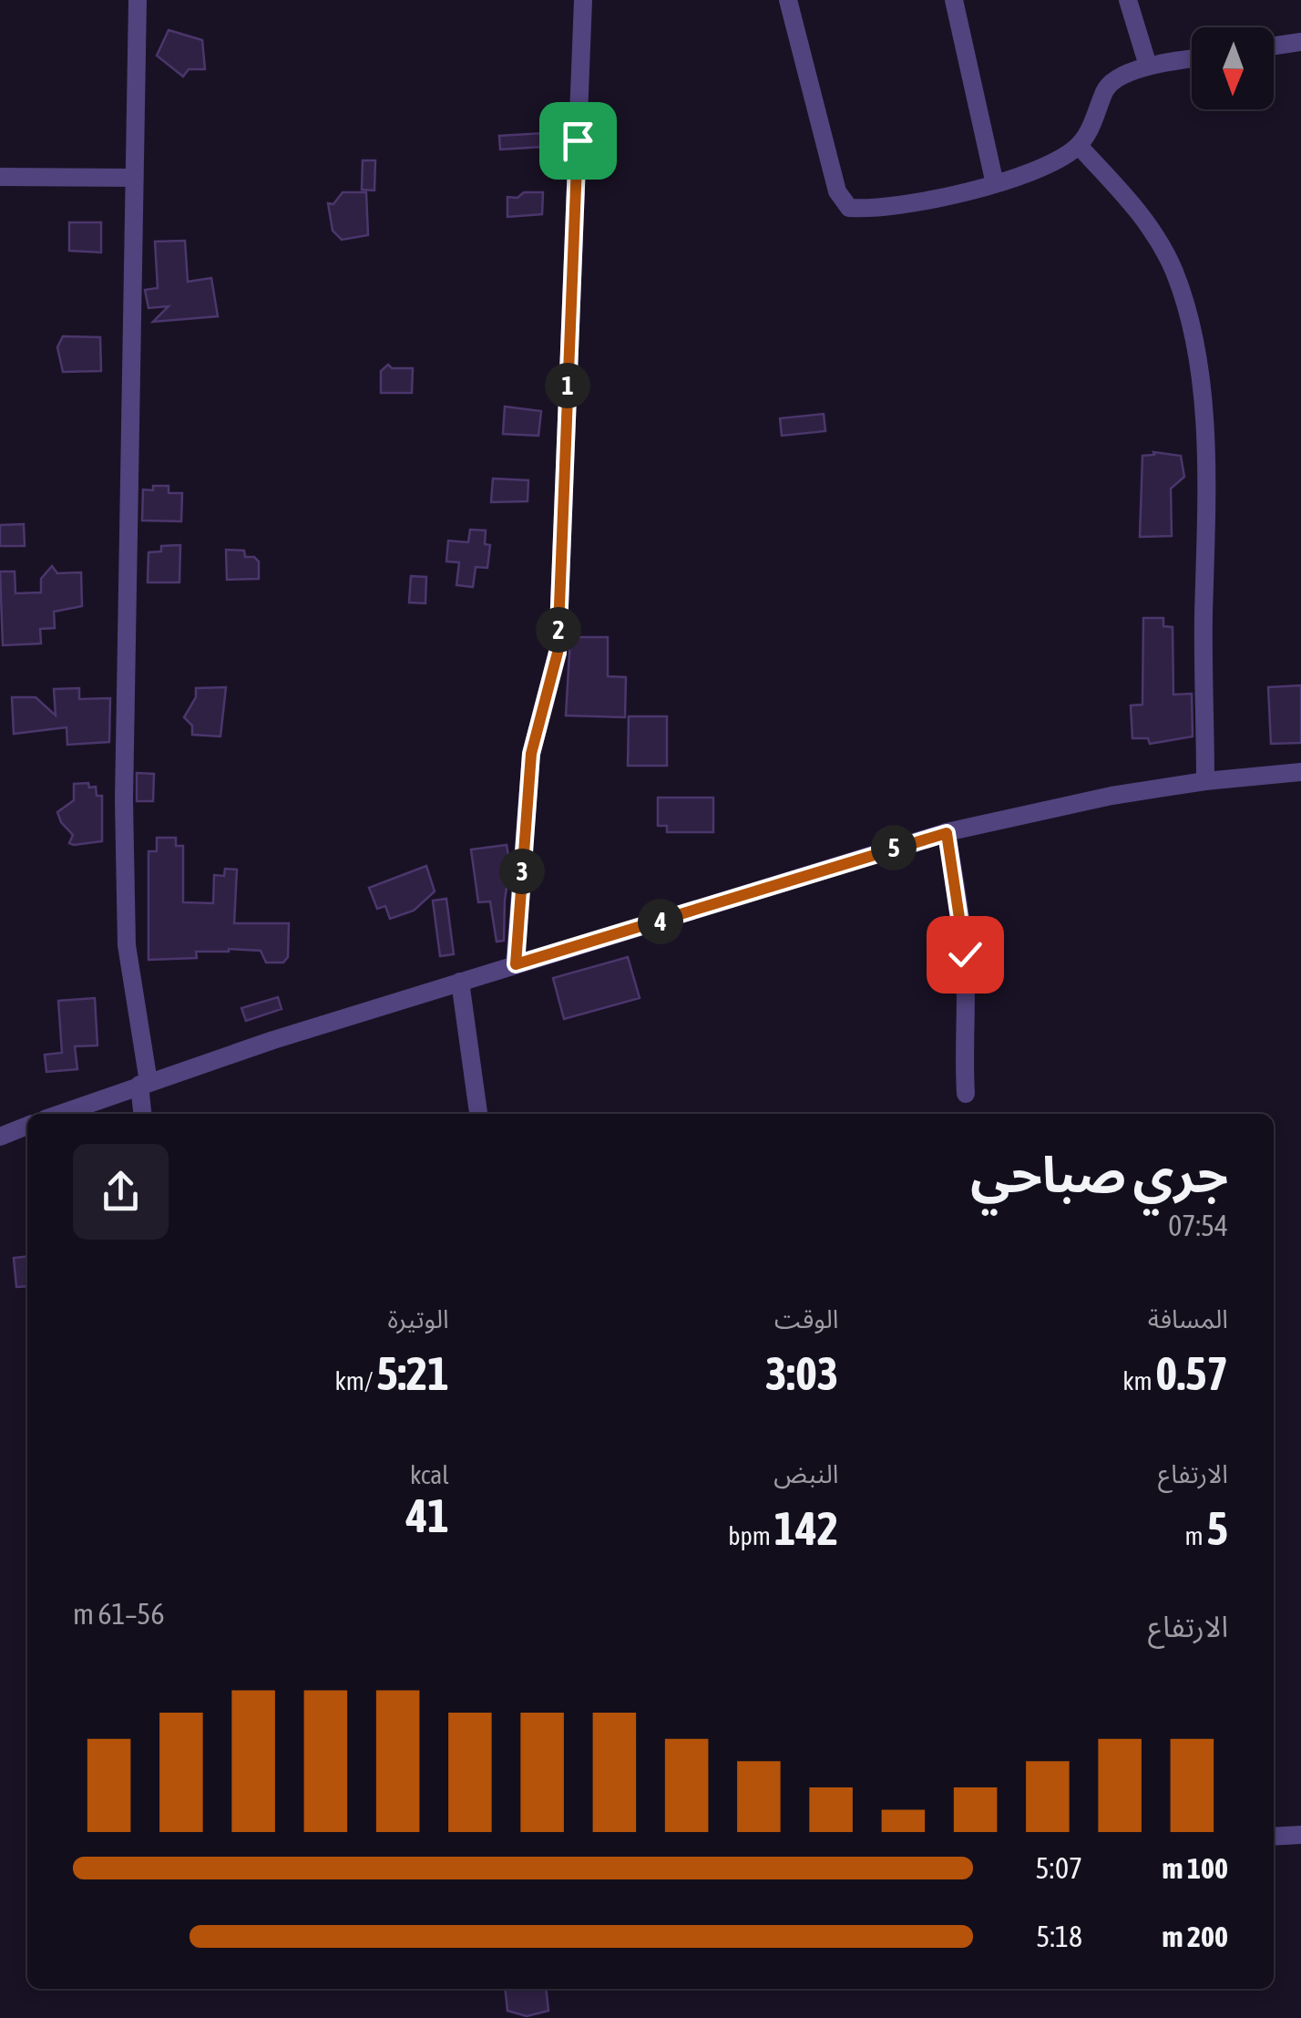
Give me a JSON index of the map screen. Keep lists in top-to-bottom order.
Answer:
{
  "north": "bottom",
  "page": {
    "pins": [
      "1",
      "2",
      "5",
      "3",
      "4"
    ],
    "heading": ["جري صباحي", "07:54"],
    "stats": [
      ["المسافة", "0.57 km"],
      ["الوقت", "3:03"],
      ["الوتيرة", "5:21 /km"],
      ["الارتفاع", "5 m"],
      ["النبض", "142 bpm"],
      ["kcal", "41"]
    ],
    "chart": ["الارتفاع", "56–61 m"],
    "list": [
      {
        "name": "100 m",
        "note": "5:07"
      },
      {
        "name": "200 m",
        "note": "5:18"
      }
    ]
  }
}
